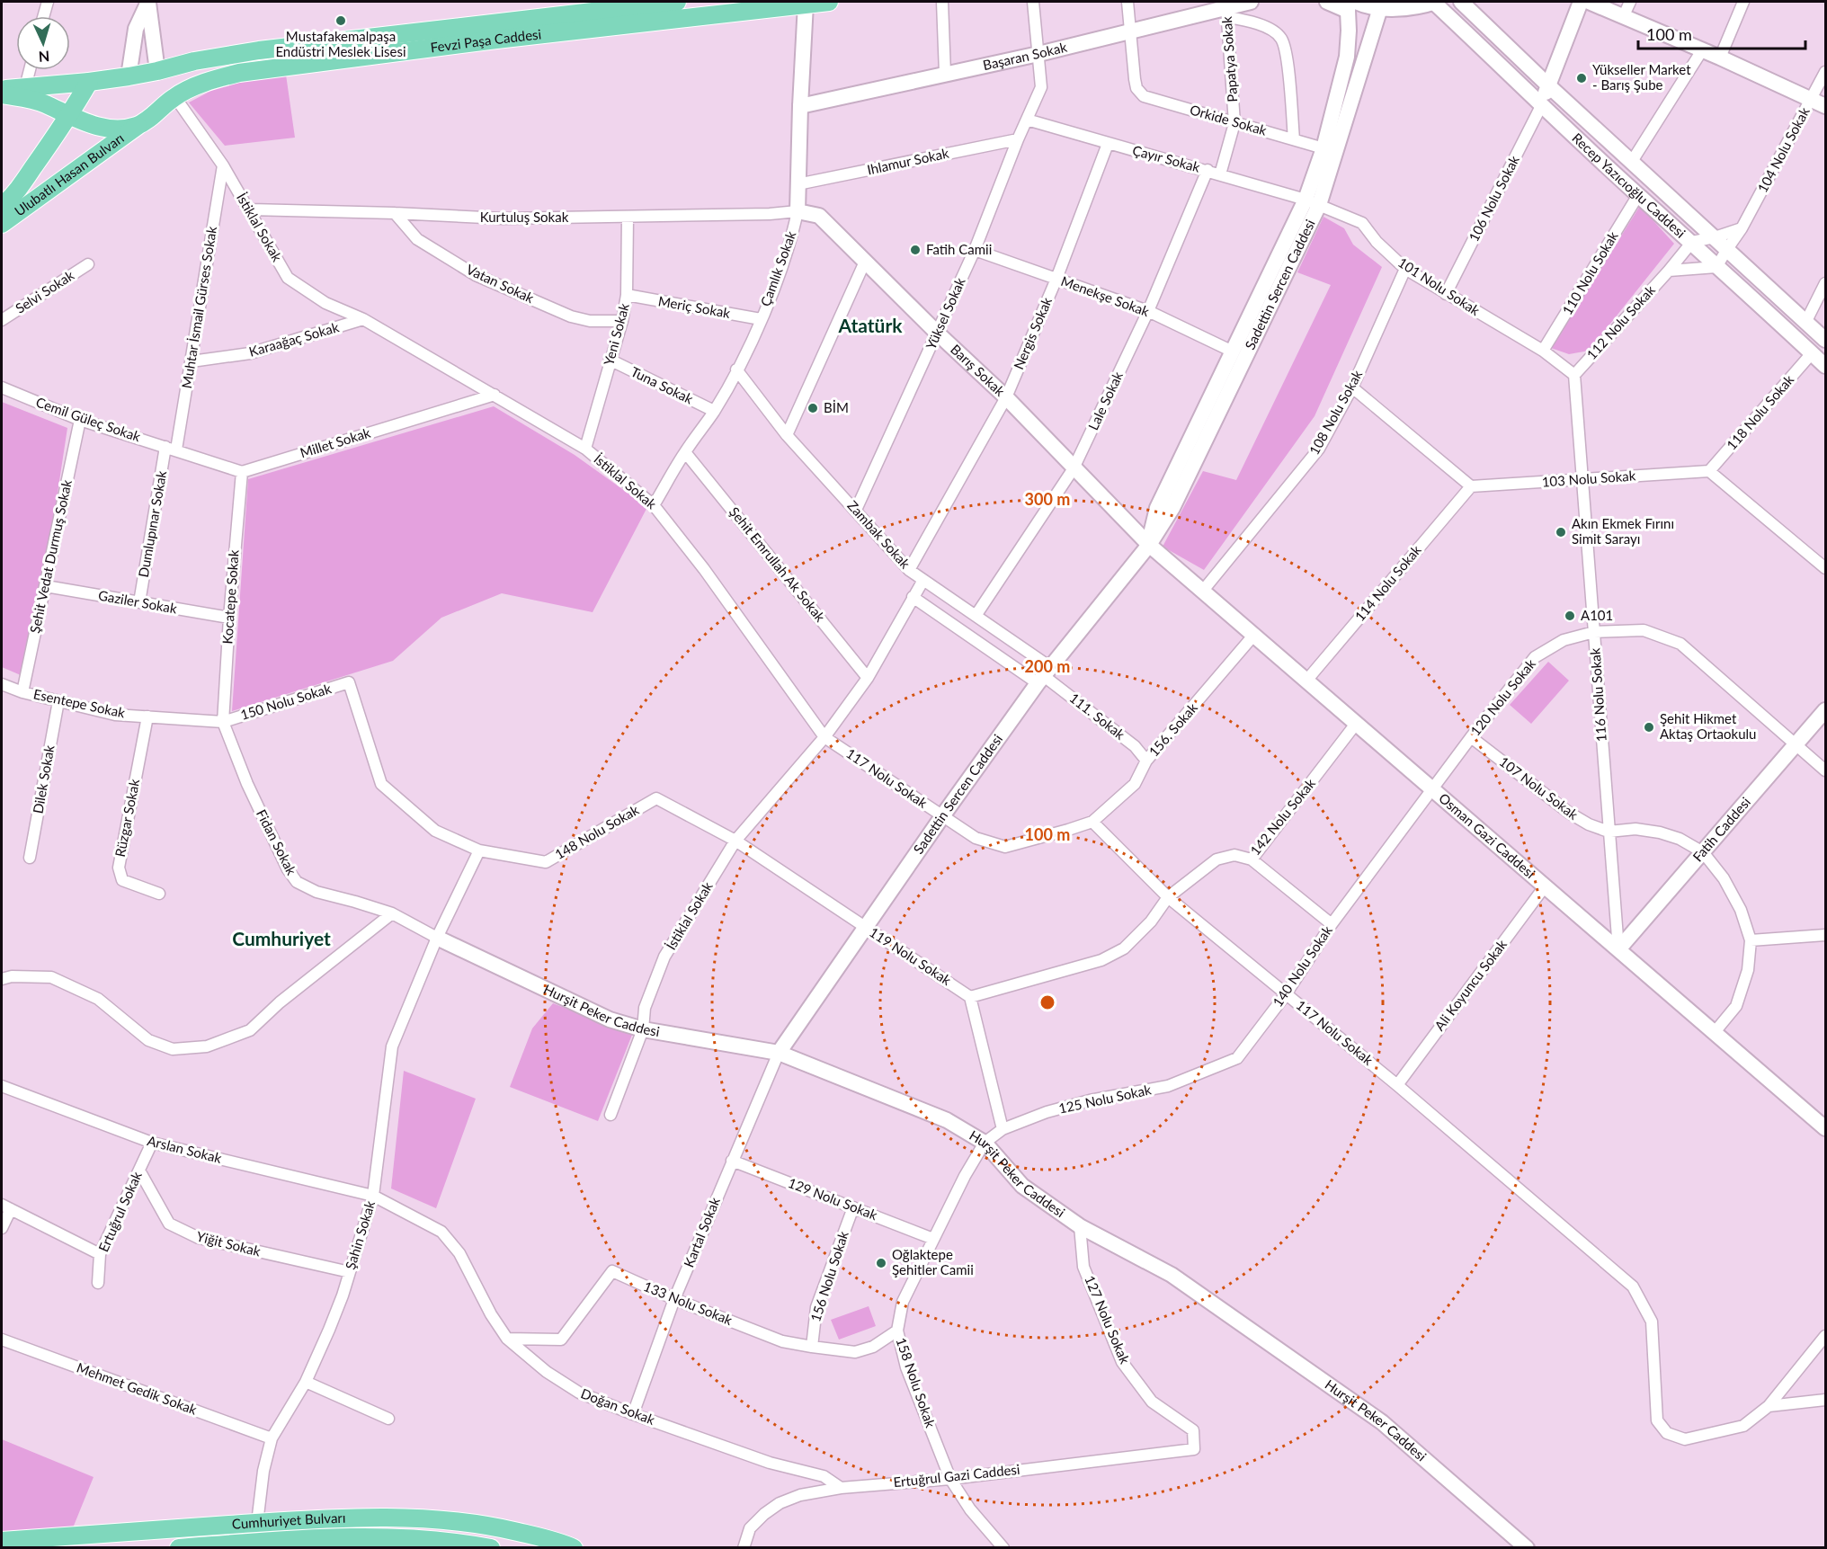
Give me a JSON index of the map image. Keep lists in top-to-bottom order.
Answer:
{
  "streets": {
    "main road": ["Fevzi Paşa Caddesi", "Ulubatlı Hasan Bulvarı", "Cumhuriyet Bulvarı"],
    "street": [
      "Başaran Sokak",
      "Papatya Sokak",
      "Orkide Sokak",
      "104 Nolu Sokak",
      "Çayır Sokak",
      "Ihlamur Sokak",
      "Recep Yazıcıoğlu Caddesi",
      "106 Nolu Sokak",
      "Kurtuluş Sokak",
      "İstiklal Sokak",
      "Çamlık Sokak",
      "110 Nolu Sokak",
      "Vatan Sokak",
      "Sadettin Sercen Caddesi",
      "101 Nolu Sokak",
      "Selvi Sokak",
      "Menekşe Sokak",
      "Muhtar İsmail Gürses Sokak",
      "Meriç Sokak",
      "Yüksel Sokak",
      "112 Nolu Sokak",
      "Nergis Sokak",
      "Yeni Sokak",
      "Karaağaç Sokak",
      "Barış Sokak",
      "Tuna Sokak",
      "Lale Sokak",
      "108 Nolu Sokak",
      "118 Nolu Sokak",
      "Cemil Güleç Sokak",
      "Millet Sokak",
      "103 Nolu Sokak",
      "Dumlupınar Sokak",
      "Zambak Sokak",
      "Şehit Vedat Durmuş Sokak",
      "Şehit Emrullah Ak Sokak",
      "114 Nolu Sokak",
      "Kocatepe Sokak",
      "Gaziler Sokak",
      "116 Nolu Sokak",
      "120 Nolu Sokak",
      "150 Nolu Sokak",
      "Esentepe Sokak",
      "111. Sokak",
      "156. Sokak",
      "117 Nolu Sokak",
      "Dilek Sokak",
      "107 Nolu Sokak",
      "142 Nolu Sokak",
      "Rüzgar Sokak",
      "Fatih Caddesi",
      "148 Nolu Sokak",
      "Osman Gazi Caddesi",
      "Fidan Sokak",
      "119 Nolu Sokak",
      "140 Nolu Sokak",
      "Ali Koyuncu Sokak",
      "Hurşit Peker Caddesi",
      "125 Nolu Sokak",
      "Arslan Sokak",
      "129 Nolu Sokak",
      "Ertuğrul Sokak",
      "Kartal Sokak",
      "Şahin Sokak",
      "Yiğit Sokak",
      "156 Nolu Sokak",
      "133 Nolu Sokak",
      "127 Nolu Sokak",
      "158 Nolu Sokak",
      "Mehmet Gedik Sokak",
      "Doğan Sokak",
      "Ertuğrul Gazi Caddesi"
    ]
  },
  "crossings": [
    ["Fevzi Paşa Caddesi", "Ulubatlı Hasan Bulvarı"],
    ["Fevzi Paşa Caddesi", "İstiklal Sokak"],
    ["Fevzi Paşa Caddesi", "Çamlık Sokak"],
    ["Başaran Sokak", "Papatya Sokak"],
    ["Başaran Sokak", "Orkide Sokak"],
    ["Başaran Sokak", "Çamlık Sokak"],
    ["Başaran Sokak", "Yüksel Sokak"],
    ["Papatya Sokak", "Orkide Sokak"],
    ["Papatya Sokak", "Çayır Sokak"],
    ["Orkide Sokak", "Sadettin Sercen Caddesi"],
    ["104 Nolu Sokak", "Recep Yazıcıoğlu Caddesi"],
    ["Çayır Sokak", "Sadettin Sercen Caddesi"],
    ["Çayır Sokak", "101 Nolu Sokak"],
    ["Çayır Sokak", "Yüksel Sokak"],
    ["Çayır Sokak", "Nergis Sokak"],
    ["Çayır Sokak", "Lale Sokak"],
    ["Ihlamur Sokak", "Çamlık Sokak"],
    ["Ihlamur Sokak", "Yüksel Sokak"],
    ["Recep Yazıcıoğlu Caddesi", "106 Nolu Sokak"],
    ["Recep Yazıcıoğlu Caddesi", "110 Nolu Sokak"],
    ["Recep Yazıcıoğlu Caddesi", "112 Nolu Sokak"],
    ["Recep Yazıcıoğlu Caddesi", "118 Nolu Sokak"],
    ["106 Nolu Sokak", "101 Nolu Sokak"],
    ["Kurtuluş Sokak", "İstiklal Sokak"],
    ["Kurtuluş Sokak", "Çamlık Sokak"],
    ["Kurtuluş Sokak", "Vatan Sokak"],
    ["Kurtuluş Sokak", "Yeni Sokak"],
    ["Kurtuluş Sokak", "Barış Sokak"],
    ["İstiklal Sokak", "Çamlık Sokak"],
    ["İstiklal Sokak", "Muhtar İsmail Gürses Sokak"],
    ["İstiklal Sokak", "Yeni Sokak"],
    ["İstiklal Sokak", "Karaağaç Sokak"],
    ["İstiklal Sokak", "Millet Sokak"],
    ["İstiklal Sokak", "117 Nolu Sokak"],
    ["İstiklal Sokak", "148 Nolu Sokak"],
    ["İstiklal Sokak", "119 Nolu Sokak"],
    ["İstiklal Sokak", "Hurşit Peker Caddesi"],
    ["Çamlık Sokak", "Meriç Sokak"],
    ["Çamlık Sokak", "Barış Sokak"],
    ["Çamlık Sokak", "Tuna Sokak"],
    ["Çamlık Sokak", "Zambak Sokak"],
    ["Çamlık Sokak", "Şehit Emrullah Ak Sokak"],
    ["110 Nolu Sokak", "101 Nolu Sokak"],
    ["Vatan Sokak", "Yeni Sokak"],
    ["Sadettin Sercen Caddesi", "101 Nolu Sokak"],
    ["Sadettin Sercen Caddesi", "Menekşe Sokak"],
    ["Sadettin Sercen Caddesi", "Barış Sokak"],
    ["Sadettin Sercen Caddesi", "Zambak Sokak"],
    ["Sadettin Sercen Caddesi", "111. Sokak"],
    ["Sadettin Sercen Caddesi", "117 Nolu Sokak"],
    ["Sadettin Sercen Caddesi", "Osman Gazi Caddesi"],
    ["Sadettin Sercen Caddesi", "119 Nolu Sokak"],
    ["Sadettin Sercen Caddesi", "Hurşit Peker Caddesi"],
    ["Sadettin Sercen Caddesi", "Kartal Sokak"],
    ["101 Nolu Sokak", "112 Nolu Sokak"],
    ["101 Nolu Sokak", "108 Nolu Sokak"],
    ["101 Nolu Sokak", "116 Nolu Sokak"],
    ["Menekşe Sokak", "Yüksel Sokak"],
    ["Menekşe Sokak", "Nergis Sokak"],
    ["Menekşe Sokak", "Lale Sokak"],
    ["Muhtar İsmail Gürses Sokak", "Karaağaç Sokak"],
    ["Muhtar İsmail Gürses Sokak", "Cemil Güleç Sokak"],
    ["Muhtar İsmail Gürses Sokak", "Dumlupınar Sokak"],
    ["Meriç Sokak", "Yeni Sokak"],
    ["Yüksel Sokak", "Barış Sokak"],
    ["Yüksel Sokak", "Zambak Sokak"],
    ["112 Nolu Sokak", "116 Nolu Sokak"],
    ["Nergis Sokak", "Barış Sokak"],
    ["Nergis Sokak", "Zambak Sokak"],
    ["Yeni Sokak", "Tuna Sokak"],
    ["Barış Sokak", "Lale Sokak"],
    ["Barış Sokak", "Osman Gazi Caddesi"],
    ["Lale Sokak", "Zambak Sokak"],
    ["108 Nolu Sokak", "Osman Gazi Caddesi"],
    ["118 Nolu Sokak", "103 Nolu Sokak"],
    ["Cemil Güleç Sokak", "Dumlupınar Sokak"],
    ["Cemil Güleç Sokak", "Şehit Vedat Durmuş Sokak"],
    ["Millet Sokak", "Kocatepe Sokak"],
    ["103 Nolu Sokak", "114 Nolu Sokak"],
    ["103 Nolu Sokak", "116 Nolu Sokak"],
    ["Dumlupınar Sokak", "Gaziler Sokak"],
    ["Zambak Sokak", "111. Sokak"],
    ["Şehit Vedat Durmuş Sokak", "Gaziler Sokak"],
    ["Şehit Vedat Durmuş Sokak", "Esentepe Sokak"],
    ["114 Nolu Sokak", "Osman Gazi Caddesi"],
    ["Kocatepe Sokak", "Gaziler Sokak"],
    ["Kocatepe Sokak", "150 Nolu Sokak"],
    ["Kocatepe Sokak", "Esentepe Sokak"],
    ["Kocatepe Sokak", "Fidan Sokak"],
    ["116 Nolu Sokak", "120 Nolu Sokak"],
    ["116 Nolu Sokak", "107 Nolu Sokak"],
    ["116 Nolu Sokak", "Fatih Caddesi"],
    ["116 Nolu Sokak", "Osman Gazi Caddesi"],
    ["120 Nolu Sokak", "107 Nolu Sokak"],
    ["120 Nolu Sokak", "Fatih Caddesi"],
    ["120 Nolu Sokak", "Osman Gazi Caddesi"],
    ["120 Nolu Sokak", "140 Nolu Sokak"],
    ["150 Nolu Sokak", "Esentepe Sokak"],
    ["150 Nolu Sokak", "148 Nolu Sokak"],
    ["150 Nolu Sokak", "Fidan Sokak"],
    ["Esentepe Sokak", "Dilek Sokak"],
    ["Esentepe Sokak", "Rüzgar Sokak"],
    ["Esentepe Sokak", "Fidan Sokak"],
    ["111. Sokak", "156. Sokak"],
    ["156. Sokak", "117 Nolu Sokak"],
    ["156. Sokak", "Osman Gazi Caddesi"],
    ["117 Nolu Sokak", "142 Nolu Sokak"],
    ["117 Nolu Sokak", "140 Nolu Sokak"],
    ["117 Nolu Sokak", "Ali Koyuncu Sokak"],
    ["107 Nolu Sokak", "Fatih Caddesi"],
    ["142 Nolu Sokak", "Osman Gazi Caddesi"],
    ["142 Nolu Sokak", "119 Nolu Sokak"],
    ["Fatih Caddesi", "Osman Gazi Caddesi"],
    ["148 Nolu Sokak", "119 Nolu Sokak"],
    ["148 Nolu Sokak", "Şahin Sokak"],
    ["Osman Gazi Caddesi", "140 Nolu Sokak"],
    ["Osman Gazi Caddesi", "Ali Koyuncu Sokak"],
    ["Fidan Sokak", "Hurşit Peker Caddesi"],
    ["Fidan Sokak", "Şahin Sokak"],
    ["140 Nolu Sokak", "125 Nolu Sokak"],
    ["Hurşit Peker Caddesi", "125 Nolu Sokak"],
    ["Hurşit Peker Caddesi", "Kartal Sokak"],
    ["Hurşit Peker Caddesi", "Şahin Sokak"],
    ["Hurşit Peker Caddesi", "127 Nolu Sokak"],
    ["Hurşit Peker Caddesi", "158 Nolu Sokak"],
    ["125 Nolu Sokak", "158 Nolu Sokak"],
    ["Arslan Sokak", "Ertuğrul Sokak"],
    ["Arslan Sokak", "Şahin Sokak"],
    ["Arslan Sokak", "Doğan Sokak"],
    ["129 Nolu Sokak", "Kartal Sokak"],
    ["129 Nolu Sokak", "156 Nolu Sokak"],
    ["129 Nolu Sokak", "158 Nolu Sokak"],
    ["Ertuğrul Sokak", "Yiğit Sokak"],
    ["Kartal Sokak", "133 Nolu Sokak"],
    ["Kartal Sokak", "Doğan Sokak"],
    ["Şahin Sokak", "Yiğit Sokak"],
    ["Şahin Sokak", "Mehmet Gedik Sokak"],
    ["Şahin Sokak", "Doğan Sokak"],
    ["Şahin Sokak", "Cumhuriyet Bulvarı"],
    ["156 Nolu Sokak", "133 Nolu Sokak"],
    ["133 Nolu Sokak", "158 Nolu Sokak"],
    ["133 Nolu Sokak", "Doğan Sokak"],
    ["127 Nolu Sokak", "Ertuğrul Gazi Caddesi"],
    ["158 Nolu Sokak", "Ertuğrul Gazi Caddesi"],
    ["Doğan Sokak", "Ertuğrul Gazi Caddesi"]
  ],
  "districts": ["Atatürk", "Cumhuriyet"],
  "places": [
    "Mustafakemalpaşa Endüstri Meslek Lisesi",
    "Yükseller Market - Barış Şube",
    "Fatih Camii",
    "BİM",
    "Akın Ekmek Fırını Simit Sarayı",
    "A101",
    "Şehit Hikmet Aktaş Ortaokulu",
    "Oğlaktepe Şehitler Camii"
  ],
  "scale_bar": "100 m",
  "north": "bottom",
  "rings": ["300 m", "200 m", "100 m"]
}
